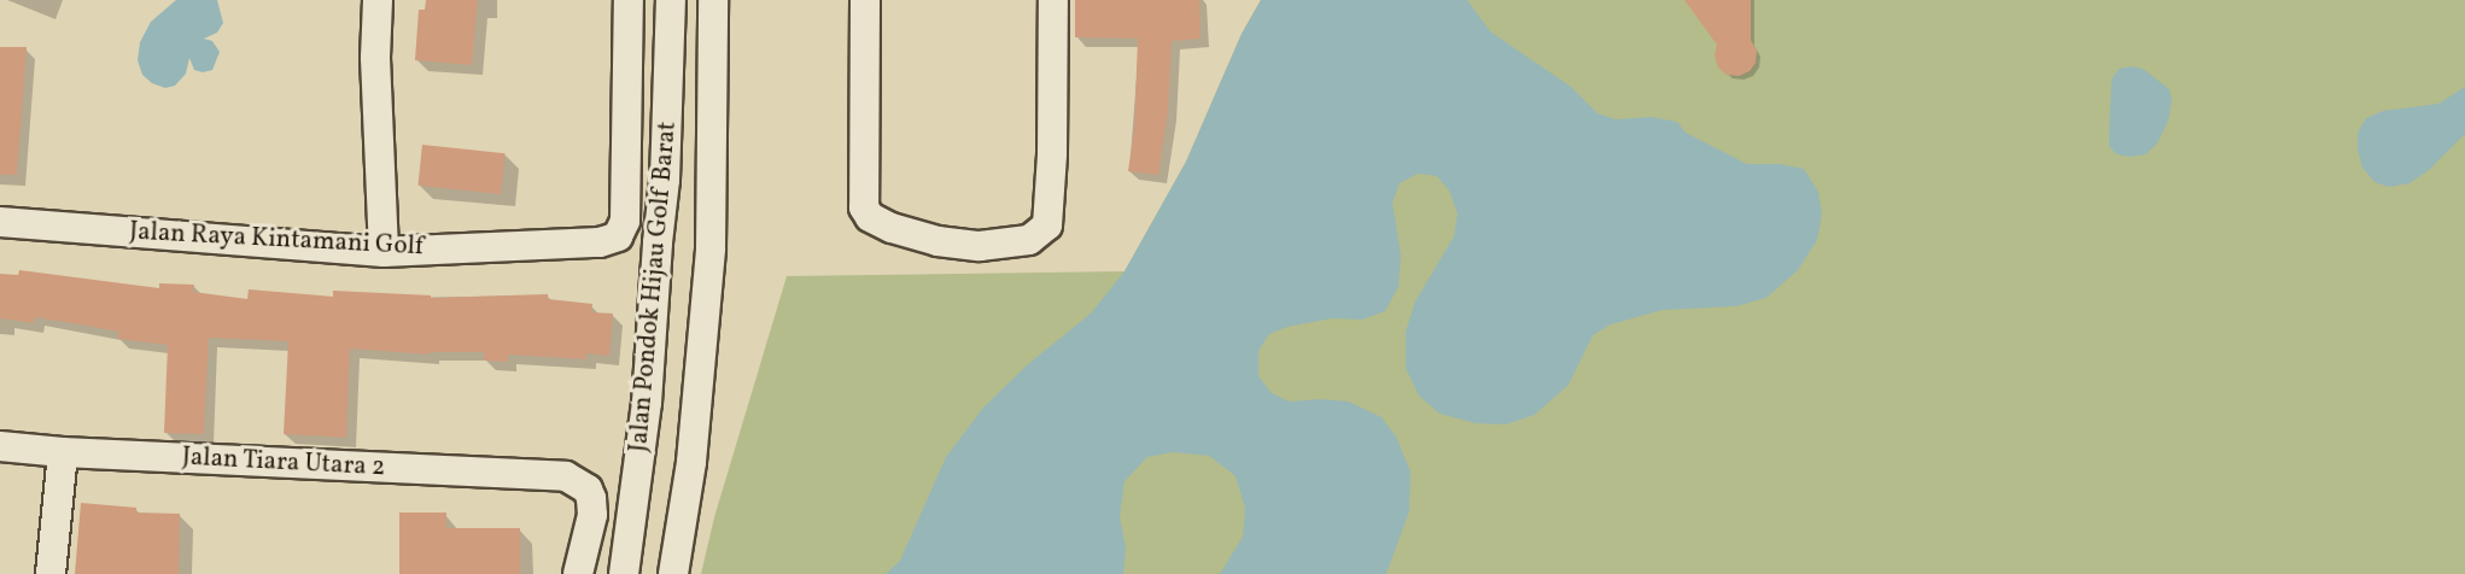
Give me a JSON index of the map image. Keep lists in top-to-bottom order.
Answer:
{
  "streets": {
    "street": ["Jalan Raya Kintamani Golf", "Jalan Pondok Hijau Golf Barat", "Jalan Tiara Utara 2"]
  }
}
